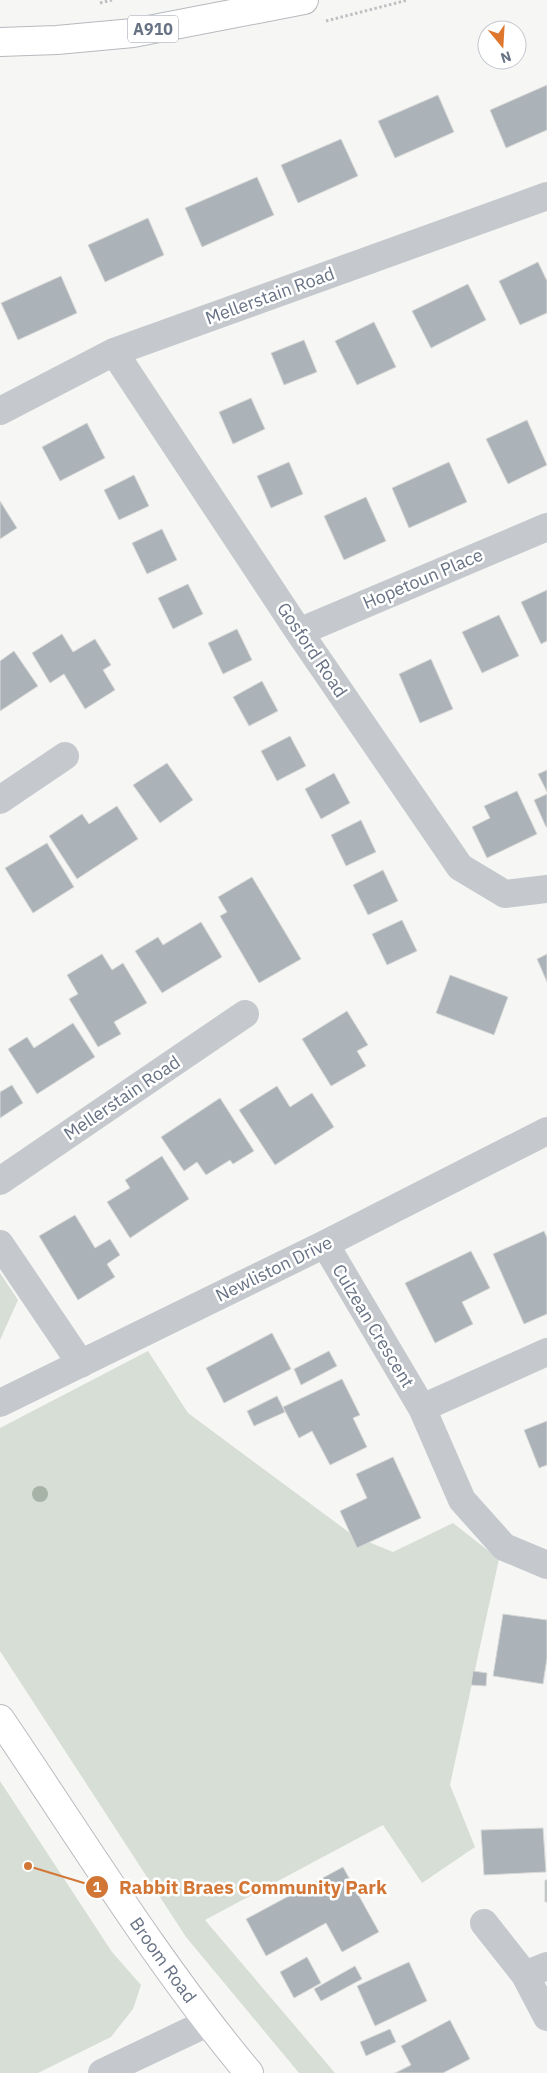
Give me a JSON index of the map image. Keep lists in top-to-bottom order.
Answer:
{
  "streets": {
    "street": [
      "A910",
      "Mellerstain Road",
      "Hopetoun Place",
      "Gosford Road",
      "Newliston Drive",
      "Culzean Crescent",
      "Broom Road"
    ]
  },
  "crossings": [
    ["Mellerstain Road", "Gosford Road"],
    ["Hopetoun Place", "Gosford Road"],
    ["Newliston Drive", "Culzean Crescent"]
  ],
  "places": ["Rabbit Braes Community Park"],
  "north": "bottom"
}
